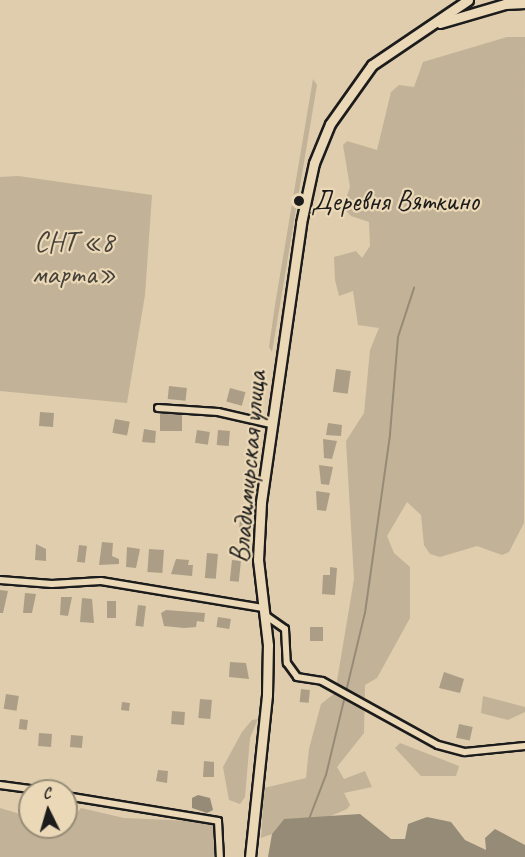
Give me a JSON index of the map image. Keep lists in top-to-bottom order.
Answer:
{
  "streets": {
    "street": ["Владимирская улица"]
  },
  "parks": ["СНТ «8 марта»"],
  "places": ["Деревня Вяткино"],
  "north": "top"
}
